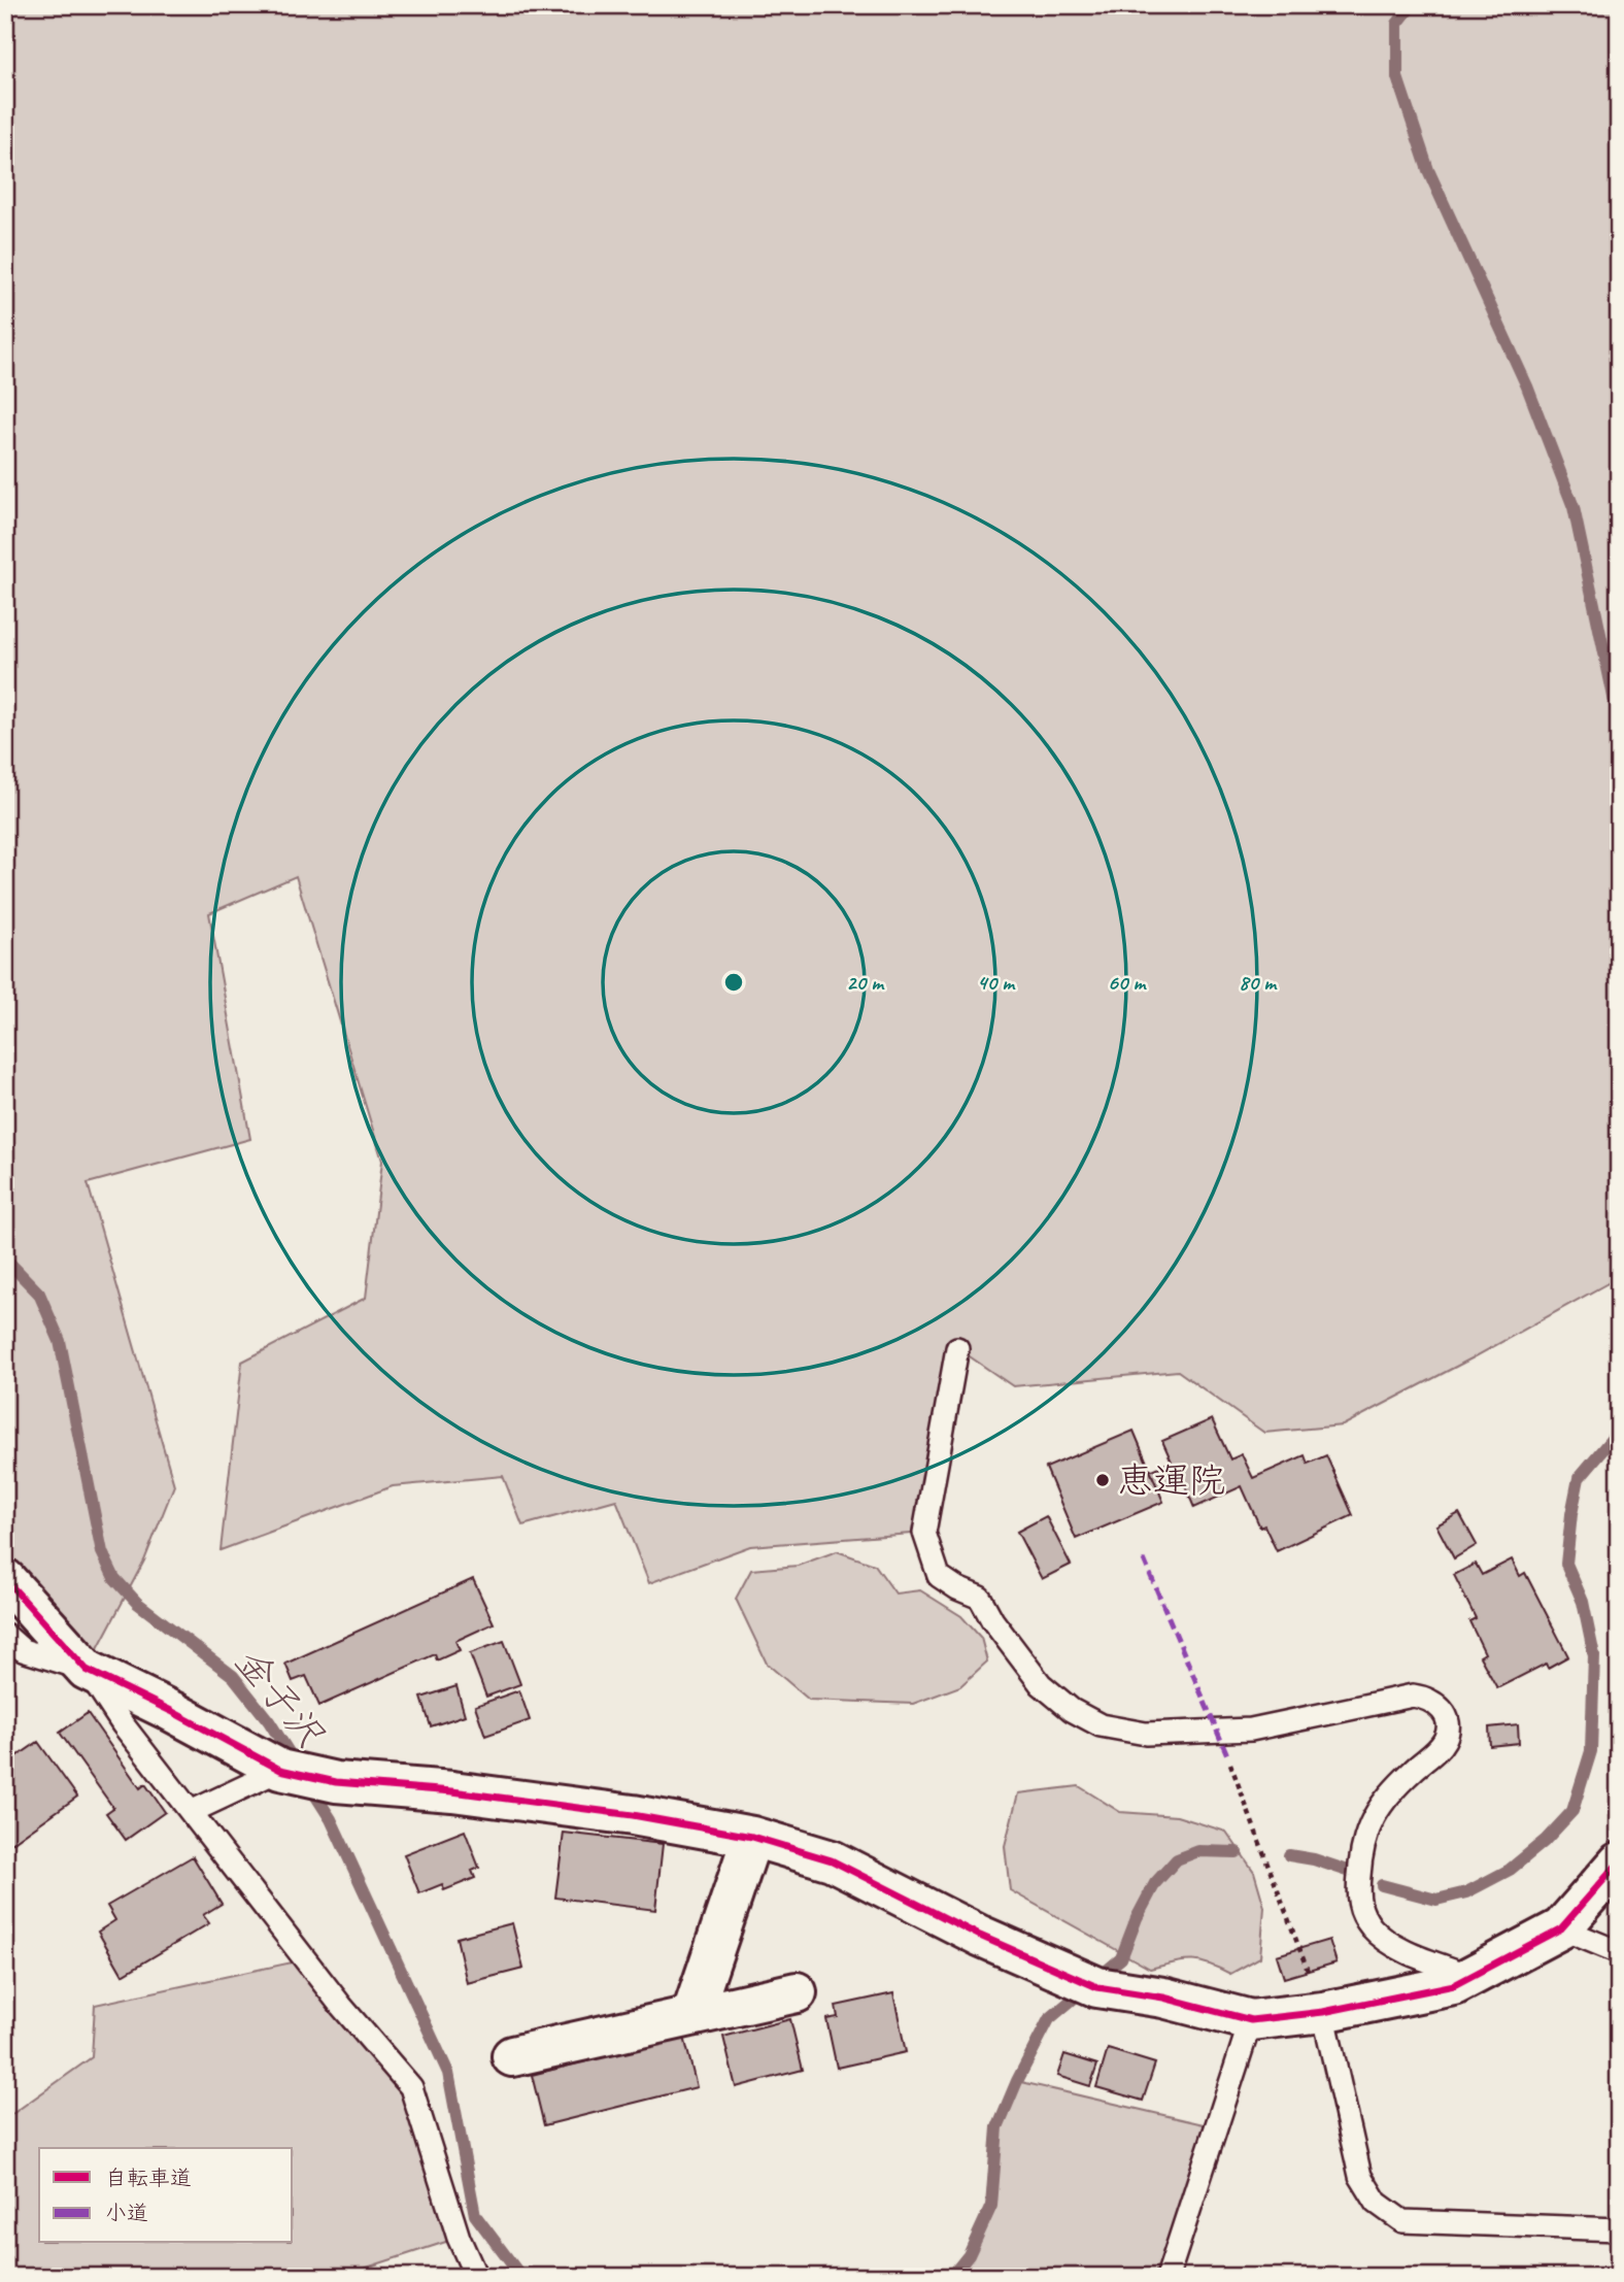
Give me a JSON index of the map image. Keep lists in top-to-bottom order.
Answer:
{
  "water": ["金子沢"],
  "places": ["恵運院"],
  "legend": ["自転車道", "小道"],
  "rings": [
    "20 m",
    "40 m",
    "60 m",
    "80 m"
  ]
}
